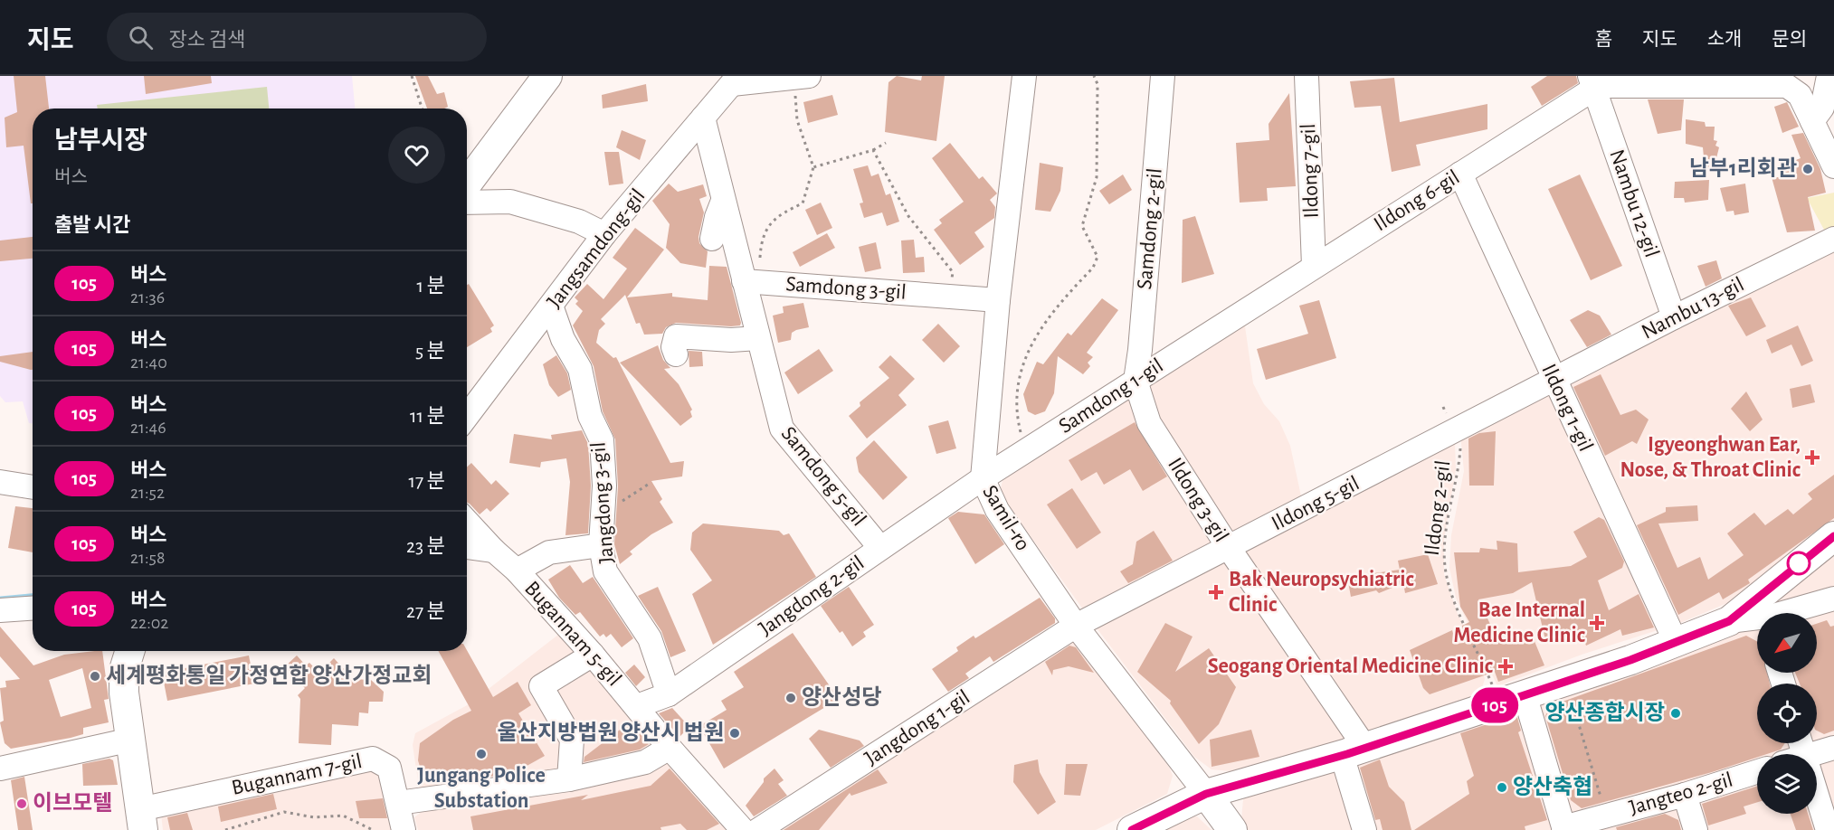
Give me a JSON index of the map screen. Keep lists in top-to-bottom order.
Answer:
{
  "streets": {
    "main road": ["Samil-ro"],
    "street": [
      "Ildong 7-gil",
      "Ildong 6-gil",
      "Nambu 12-gil",
      "Samdong 2-gil",
      "Jangsamdong-gil",
      "Samdong 3-gil",
      "Nambu 13-gil",
      "Samdong 1-gil",
      "Ildong 1-gil",
      "Samdong 5-gil",
      "Ildong 3-gil",
      "Jangdong 3-gil",
      "Ildong 5-gil",
      "Jangdong 2-gil",
      "Bugannam 5-gil",
      "Jangdong 1-gil",
      "Bugannam 7-gil",
      "Jangteo 2-gil"
    ],
    "path": ["Ildong 2-gil"]
  },
  "crossings": [
    ["Ildong 7-gil", "Ildong 6-gil"],
    ["Ildong 6-gil", "Nambu 12-gil"],
    ["Ildong 6-gil", "Samdong 1-gil"],
    ["Ildong 6-gil", "Ildong 1-gil"],
    ["Nambu 12-gil", "Nambu 13-gil"],
    ["Samdong 2-gil", "Samdong 1-gil"],
    ["Samdong 2-gil", "Ildong 3-gil"],
    ["Jangsamdong-gil", "Samdong 5-gil"],
    ["Jangsamdong-gil", "Jangdong 3-gil"],
    ["Samdong 3-gil", "Samdong 5-gil"],
    ["Samdong 3-gil", "Samil-ro"],
    ["Nambu 13-gil", "Ildong 1-gil"],
    ["Nambu 13-gil", "Ildong 5-gil"],
    ["Samdong 1-gil", "Ildong 3-gil"],
    ["Samdong 1-gil", "Samil-ro"],
    ["Samdong 1-gil", "Jangdong 2-gil"],
    ["Ildong 1-gil", "Ildong 5-gil"],
    ["Samdong 5-gil", "Jangdong 2-gil"],
    ["Ildong 3-gil", "Ildong 5-gil"],
    ["Jangdong 3-gil", "Jangdong 2-gil"],
    ["Ildong 5-gil", "Ildong 2-gil"],
    ["Ildong 5-gil", "Samil-ro"],
    ["Ildong 5-gil", "Jangdong 1-gil"],
    ["Ildong 2-gil", "Jangteo 2-gil"],
    ["Samil-ro", "Jangdong 2-gil"],
    ["Samil-ro", "Jangdong 1-gil"],
    ["Jangdong 2-gil", "Bugannam 5-gil"]
  ],
  "places": {
    "other": [
      "남부1리회관",
      "세계평화통일 가정연합 양산가정교회",
      "양산성당",
      "양산종합시장",
      "울산지방법원 양산시 법원",
      "Jungang Police Substation",
      "양산축협",
      "이브모텔"
    ],
    "health": [
      "Igyeonghwan Ear, Nose, & Throat Clinic",
      "Bak Neuropsychiatric Clinic",
      "Bae Internal Medicine Clinic",
      "Seogang Oriental Medicine Clinic"
    ]
  },
  "lines": ["bus line 105"],
  "north": "bottom left",
  "page": {
    "header": "지도",
    "search": "장소 검색",
    "nav": [
      "홈",
      "지도",
      "소개",
      "문의"
    ],
    "on_map": "105",
    "heading": [
      ["남부시장", "버스"],
      "출발 시간"
    ],
    "list": [
      {
        "mark": "105",
        "name": "버스",
        "note": "21:36",
        "value": "1 분"
      },
      {
        "mark": "105",
        "name": "버스",
        "note": "21:40",
        "value": "5 분"
      },
      {
        "mark": "105",
        "name": "버스",
        "note": "21:46",
        "value": "11 분"
      },
      {
        "mark": "105",
        "name": "버스",
        "note": "21:52",
        "value": "17 분"
      },
      {
        "mark": "105",
        "name": "버스",
        "note": "21:58",
        "value": "23 분"
      },
      {
        "mark": "105",
        "name": "버스",
        "note": "22:02",
        "value": "27 분"
      }
    ]
  }
}
